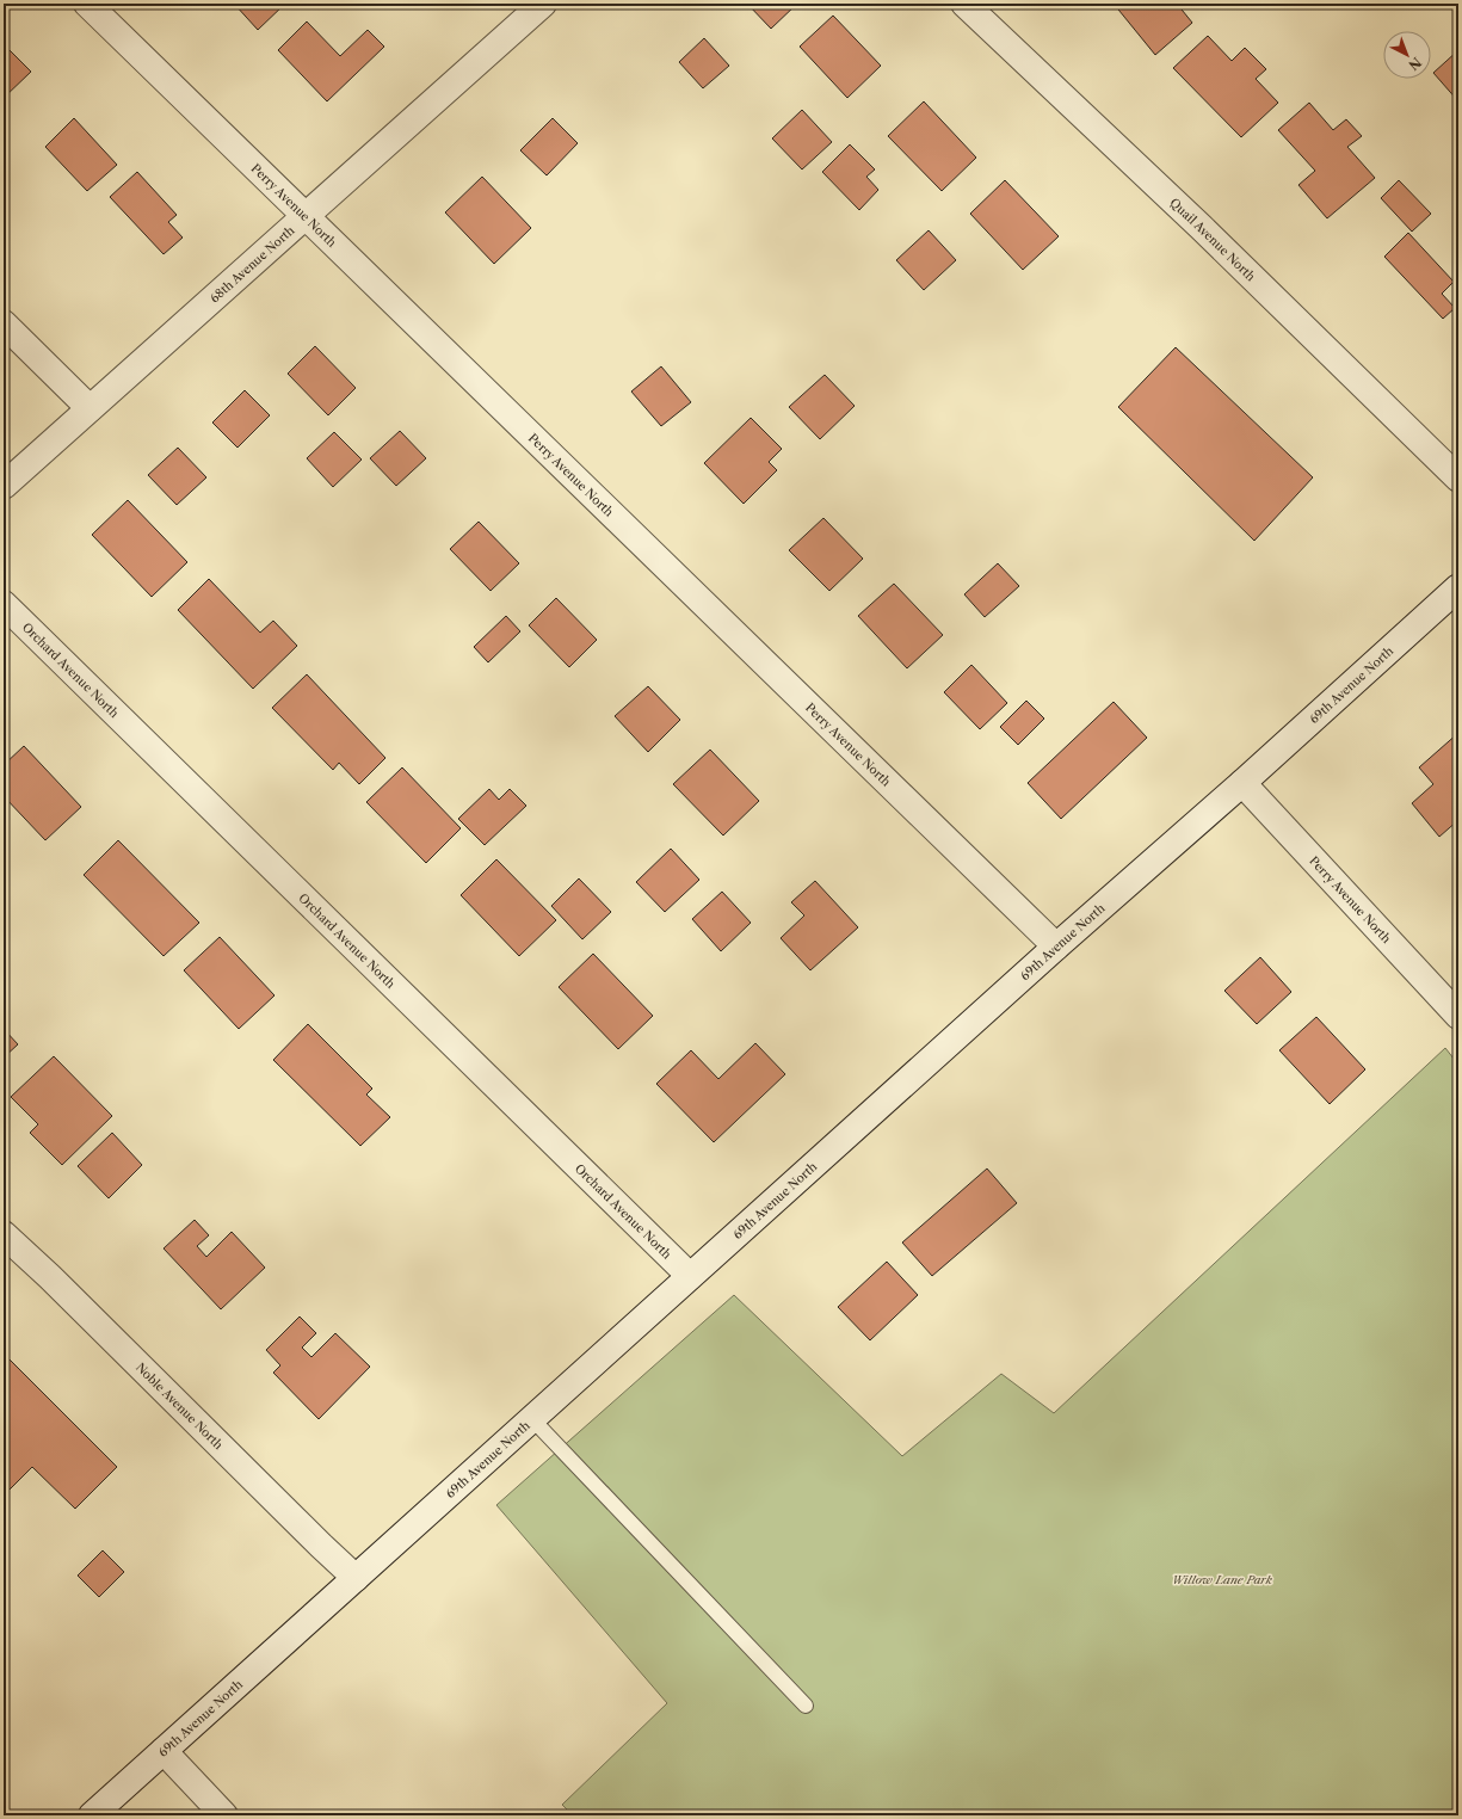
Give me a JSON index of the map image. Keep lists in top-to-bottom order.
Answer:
{
  "streets": {
    "street": [
      "Perry Avenue North",
      "Quail Avenue North",
      "68th Avenue North",
      "Orchard Avenue North",
      "69th Avenue North",
      "Noble Avenue North"
    ]
  },
  "crossings": [
    ["Perry Avenue North", "68th Avenue North"],
    ["Perry Avenue North", "69th Avenue North"],
    ["Orchard Avenue North", "69th Avenue North"],
    ["69th Avenue North", "Noble Avenue North"]
  ],
  "parks": ["Willow Lane Park"],
  "north": "bottom right"
}
